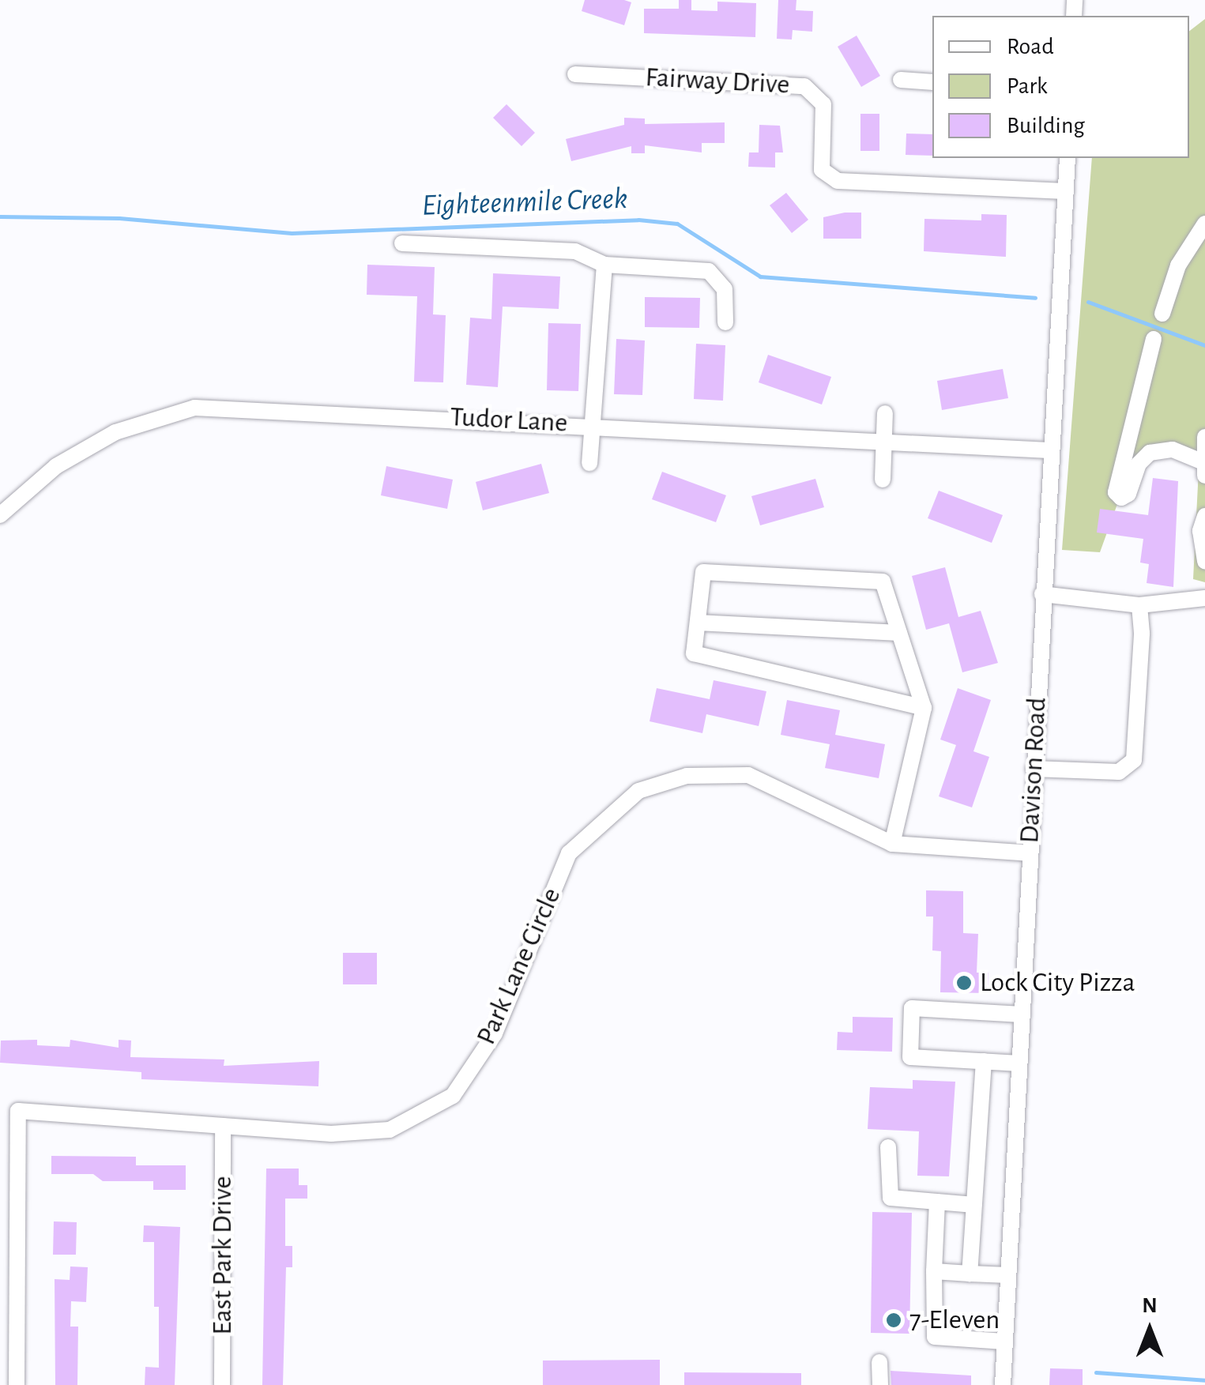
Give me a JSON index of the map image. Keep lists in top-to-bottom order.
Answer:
{
  "streets": {
    "street": [
      "Fairway Drive",
      "Tudor Lane",
      "Davison Road",
      "Park Lane Circle",
      "East Park Drive"
    ]
  },
  "crossings": [
    ["Fairway Drive", "Davison Road"],
    ["Tudor Lane", "Davison Road"],
    ["Davison Road", "Park Lane Circle"],
    ["Park Lane Circle", "East Park Drive"]
  ],
  "water": ["Eighteenmile Creek"],
  "places": ["Lock City Pizza", "7-Eleven"],
  "legend": ["Road", "Park", "Building"],
  "north": "top"
}
